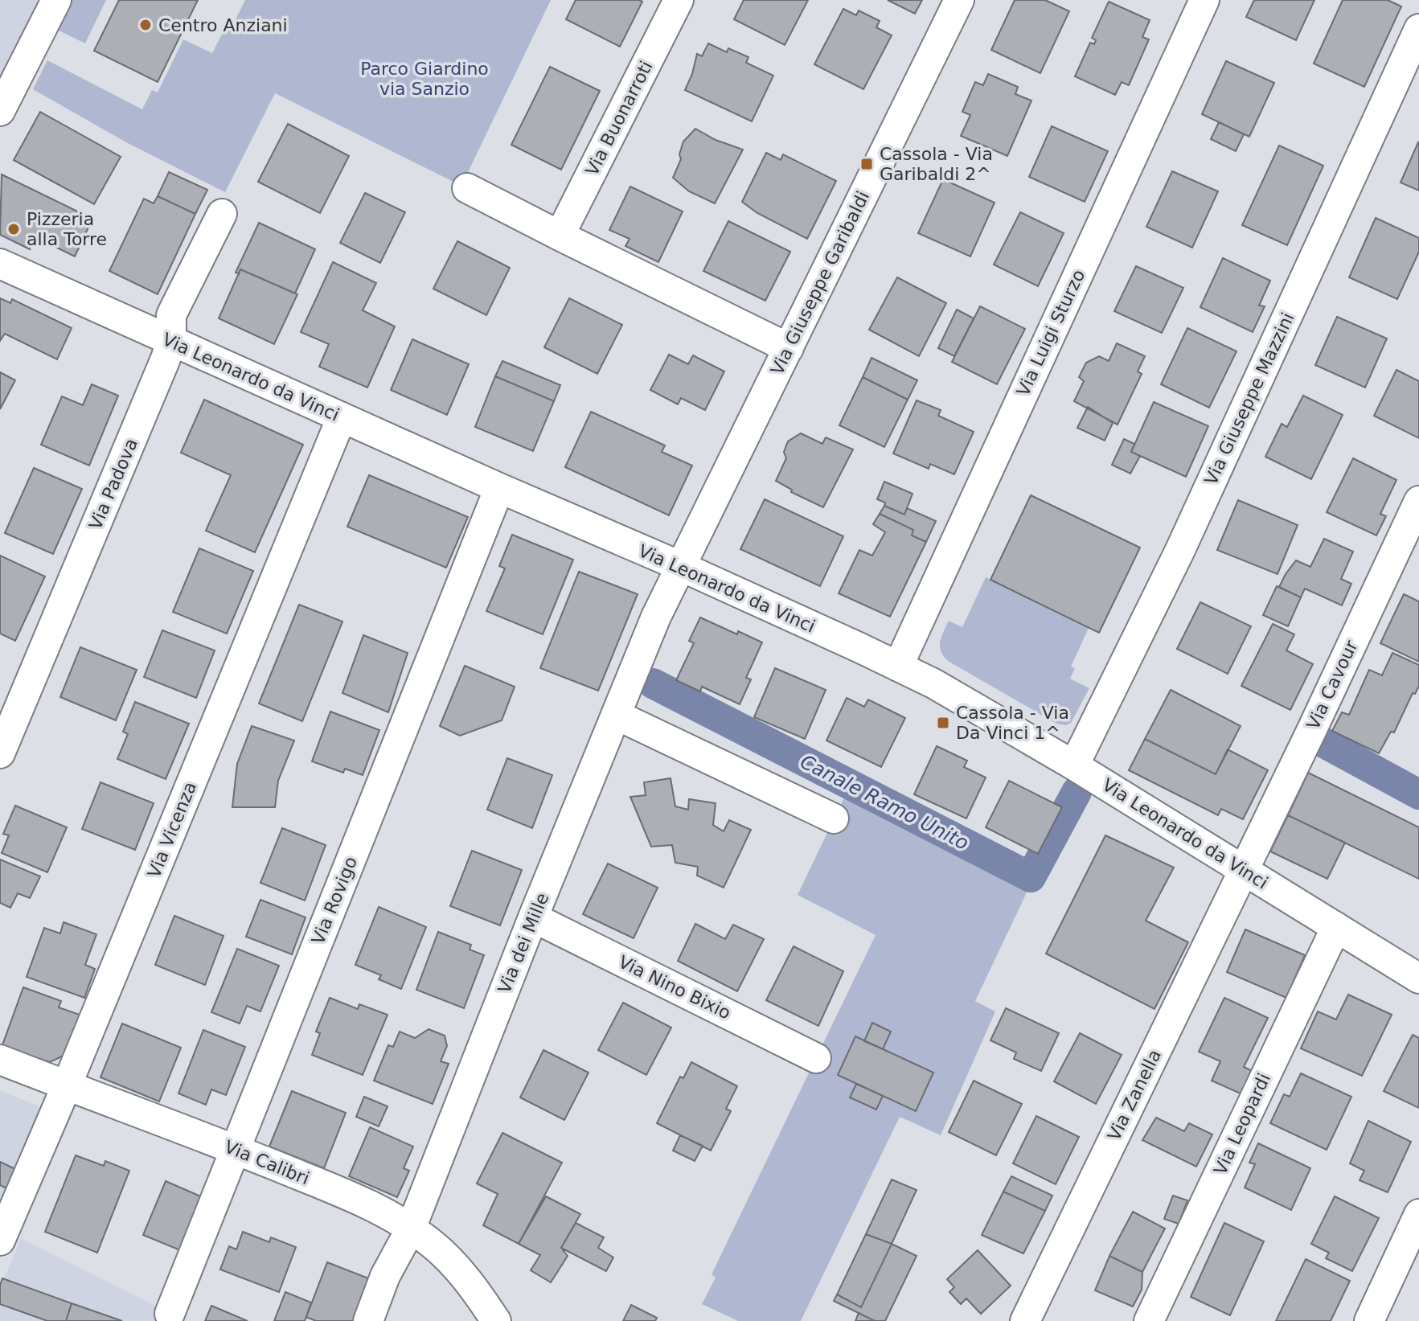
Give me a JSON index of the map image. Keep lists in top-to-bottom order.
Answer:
{
  "streets": {
    "street": [
      "Via Buonarroti",
      "Via Giuseppe Garibaldi",
      "Via Luigi Sturzo",
      "Via Leonardo da Vinci",
      "Via Giuseppe Mazzini",
      "Via Padova",
      "Via Cavour",
      "Via Vicenza",
      "Via Rovigo",
      "Via dei Mille",
      "Via Nino Bixio",
      "Via Zanella",
      "Via Leopardi",
      "Via Calibri"
    ]
  },
  "crossings": [
    ["Via Giuseppe Garibaldi", "Via Leonardo da Vinci"],
    ["Via Giuseppe Garibaldi", "Via dei Mille"],
    ["Via Luigi Sturzo", "Via Leonardo da Vinci"],
    ["Via Leonardo da Vinci", "Via Giuseppe Mazzini"],
    ["Via Leonardo da Vinci", "Via Padova"],
    ["Via Leonardo da Vinci", "Via Cavour"],
    ["Via Leonardo da Vinci", "Via Vicenza"],
    ["Via Leonardo da Vinci", "Via Rovigo"],
    ["Via Leonardo da Vinci", "Via dei Mille"],
    ["Via Leonardo da Vinci", "Via Zanella"],
    ["Via Leonardo da Vinci", "Via Leopardi"],
    ["Via Cavour", "Via Zanella"],
    ["Via Vicenza", "Via Calibri"],
    ["Via Rovigo", "Via Calibri"],
    ["Via dei Mille", "Via Nino Bixio"],
    ["Via dei Mille", "Via Calibri"]
  ],
  "water": ["Canale Ramo Unito"],
  "parks": ["Parco Giardino via Sanzio"],
  "places": {
    "other": ["Centro Anziani", "Pizzeria alla Torre"],
    "transit": ["Cassola - Via Garibaldi 2^", "Cassola - Via Da Vinci 1^"]
  }
}
